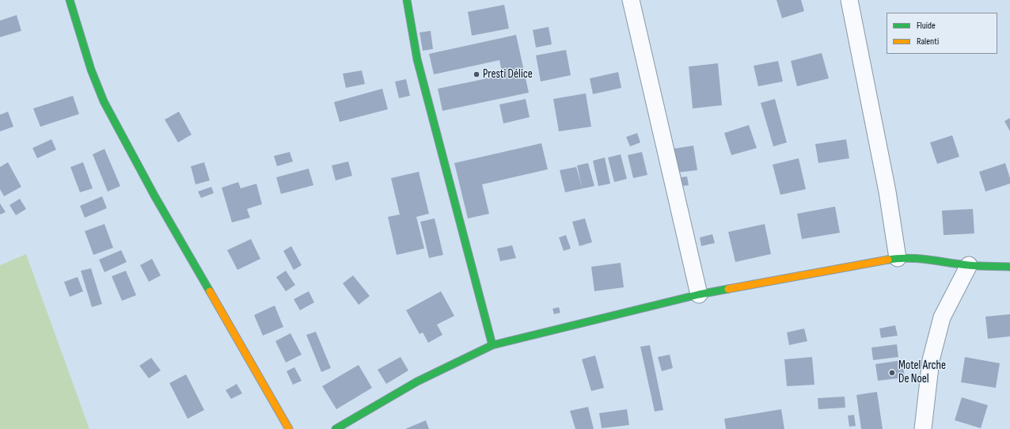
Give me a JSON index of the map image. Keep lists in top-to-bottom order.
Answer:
{
  "places": ["Presti Délice", "Motel Arche De Noel"],
  "legend": ["Fluide", "Ralenti"]
}
